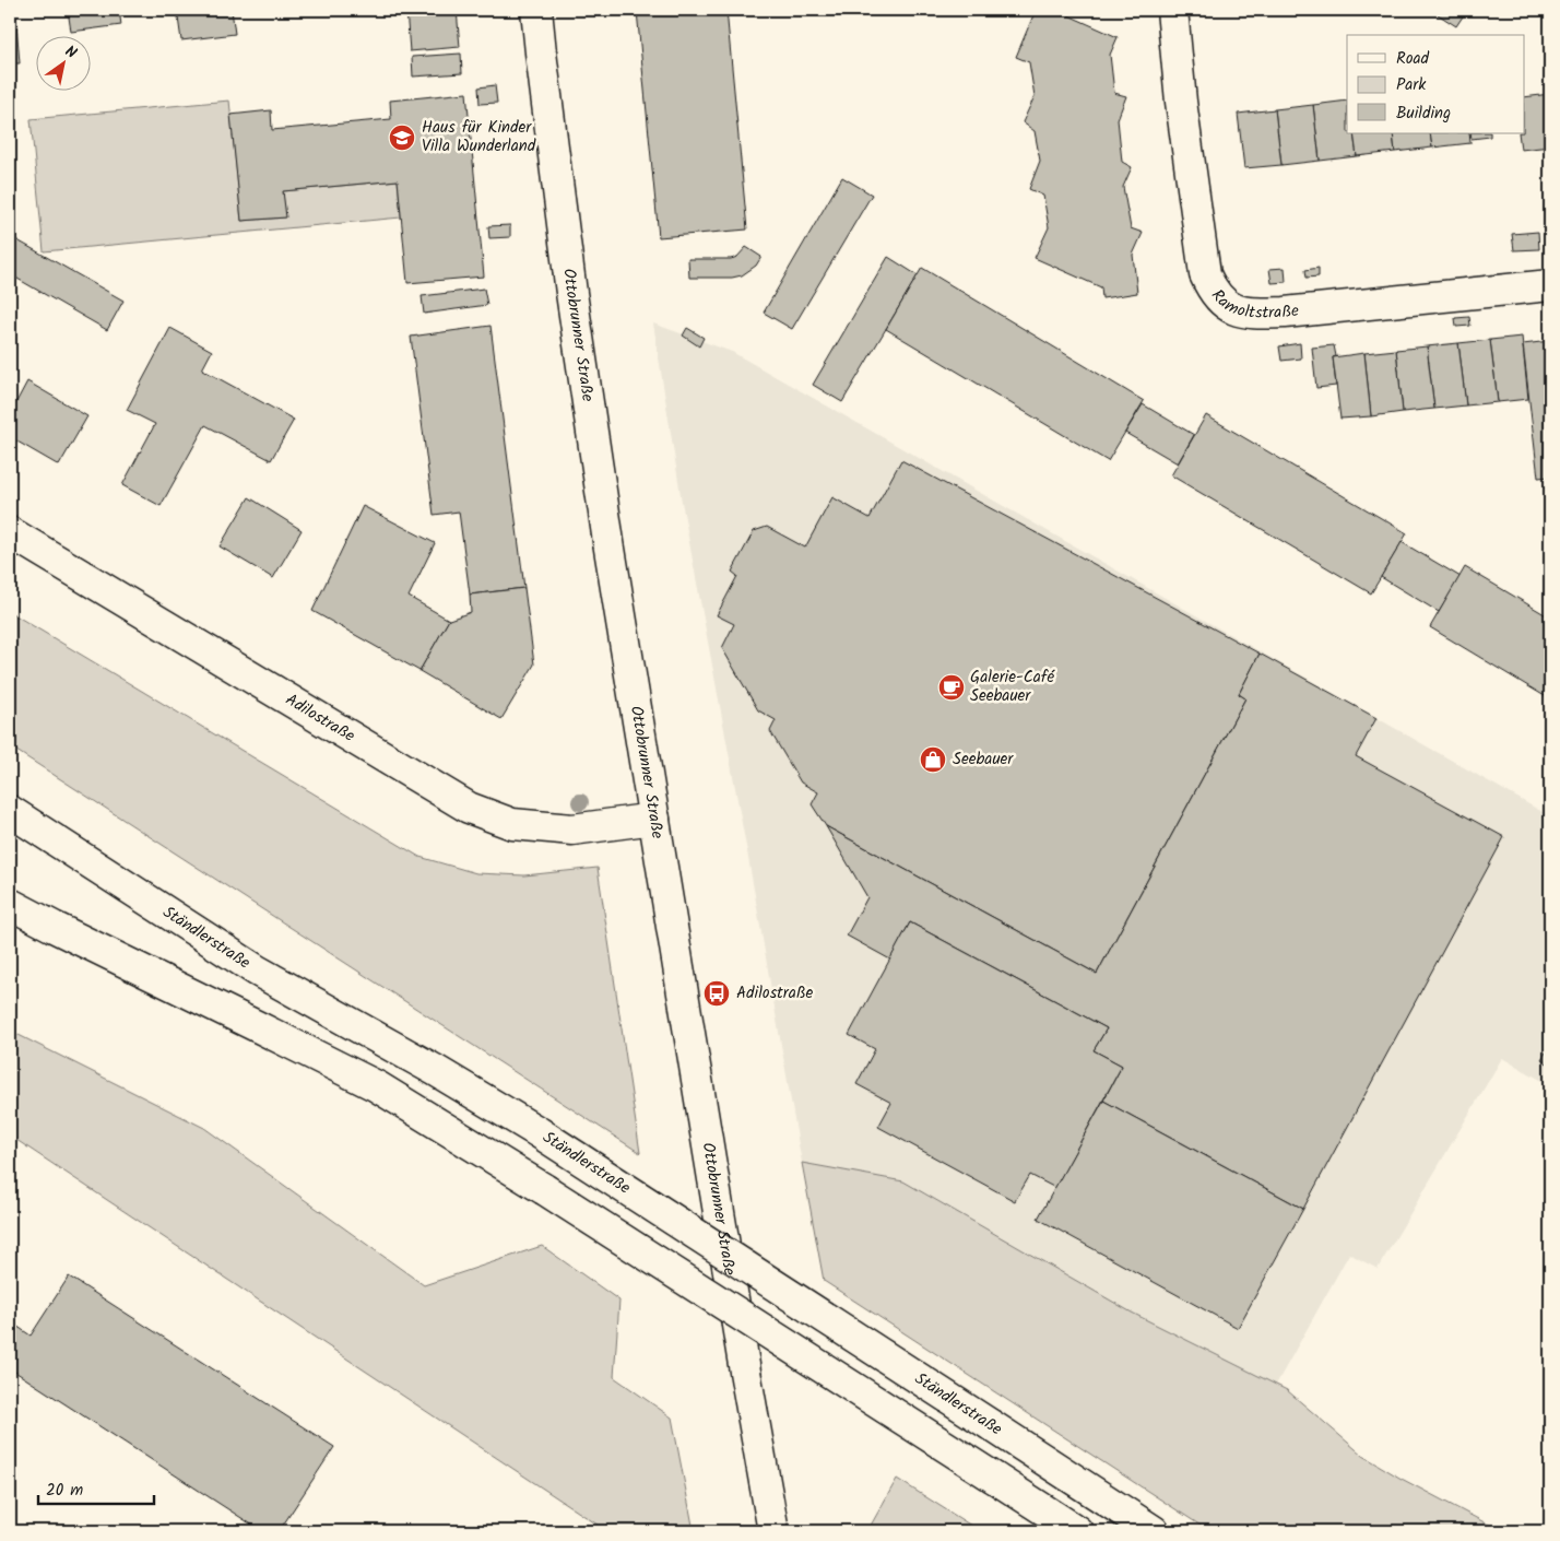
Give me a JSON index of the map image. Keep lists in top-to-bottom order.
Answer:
{
  "streets": {
    "main road": [
      "Ramoltstraße",
      "Ottobrunner Straße",
      "Adilostraße",
      "Ständlerstraße"
    ]
  },
  "crossings": [
    ["Ottobrunner Straße", "Adilostraße"]
  ],
  "places": {
    "school or university": ["Haus für Kinder Villa Wunderland"],
    "cafe": ["Galerie-Café Seebauer"],
    "shop": ["Seebauer"],
    "bus stop": ["Adilostraße"]
  },
  "legend": ["Road", "Park", "Building"],
  "scale_bar": "20 m",
  "north": "top right"
}
